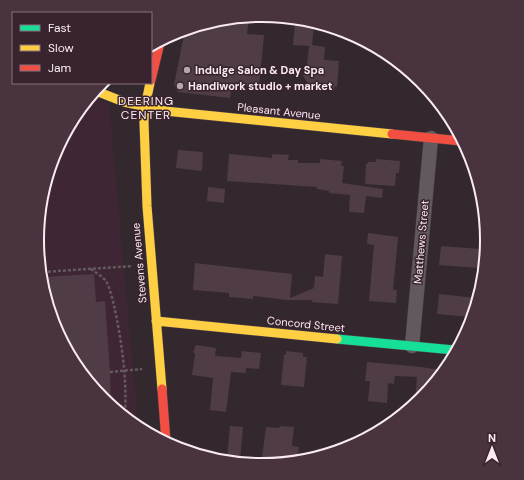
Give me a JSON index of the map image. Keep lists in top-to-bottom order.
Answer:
{
  "streets": {
    "street": [
      "Pleasant Avenue",
      "Matthews Street",
      "Stevens Avenue",
      "Concord Street"
    ]
  },
  "crossings": [
    ["Pleasant Avenue", "Matthews Street"],
    ["Pleasant Avenue", "Stevens Avenue"],
    ["Matthews Street", "Concord Street"],
    ["Stevens Avenue", "Concord Street"]
  ],
  "districts": ["DEERING CENTER"],
  "places": ["Indulge Salon & Day Spa", "Handiwork studio + market"],
  "legend": ["Fast", "Slow", "Jam"],
  "north": "top"
}
